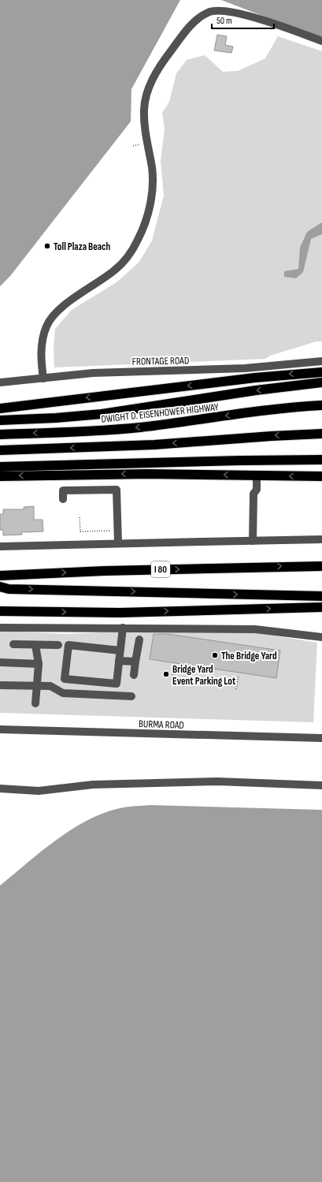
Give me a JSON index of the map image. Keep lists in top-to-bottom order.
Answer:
{
  "streets": {
    "highway": ["DWIGHT D. EISENHOWER HIGHWAY", "I 80"],
    "street": ["FRONTAGE ROAD", "BURMA ROAD"]
  },
  "places": ["Toll Plaza Beach", "The Bridge Yard", "Bridge Yard Event Parking Lot"],
  "scale_bar": "50 m"
}
